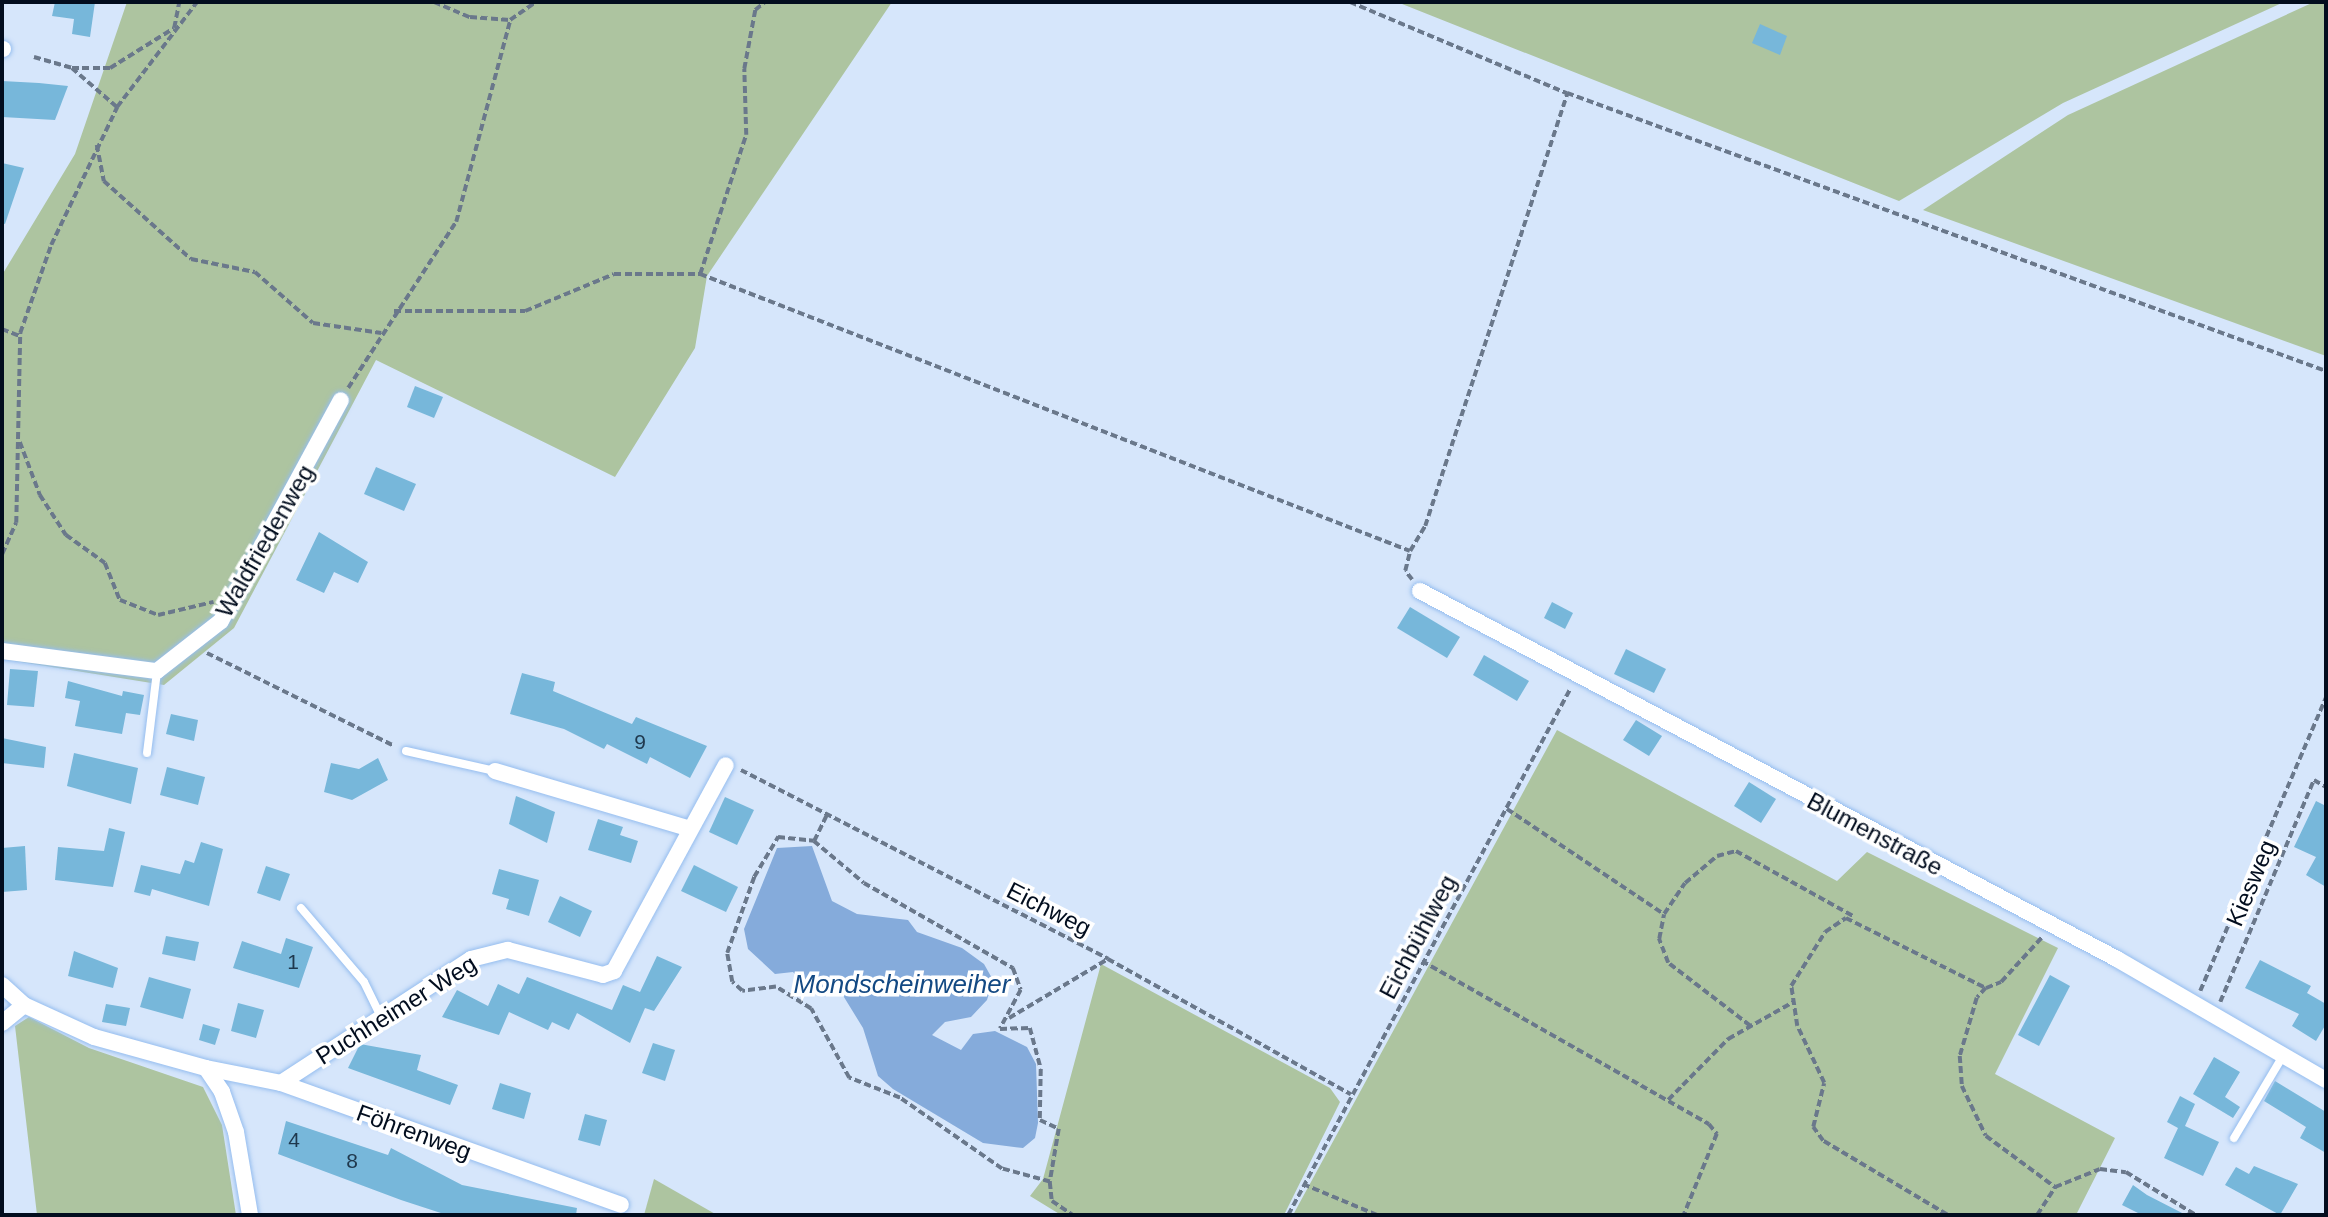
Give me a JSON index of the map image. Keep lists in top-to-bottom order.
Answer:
{
  "streets": {
    "street": [
      "Waldfriedenweg",
      "Blumenstraße",
      "Puchheimer Weg",
      "Föhrenweg"
    ],
    "path": ["Kiesweg", "Eichweg", "Eichbühlweg"]
  },
  "crossings": [
    ["Blumenstraße", "Kiesweg"],
    ["Blumenstraße", "Eichbühlweg"],
    ["Eichweg", "Eichbühlweg"],
    ["Eichweg", "Puchheimer Weg"],
    ["Puchheimer Weg", "Föhrenweg"]
  ],
  "water": ["Mondscheinweiher"],
  "house_numbers": [
    "9",
    "1",
    "4",
    "8"
  ]
}
